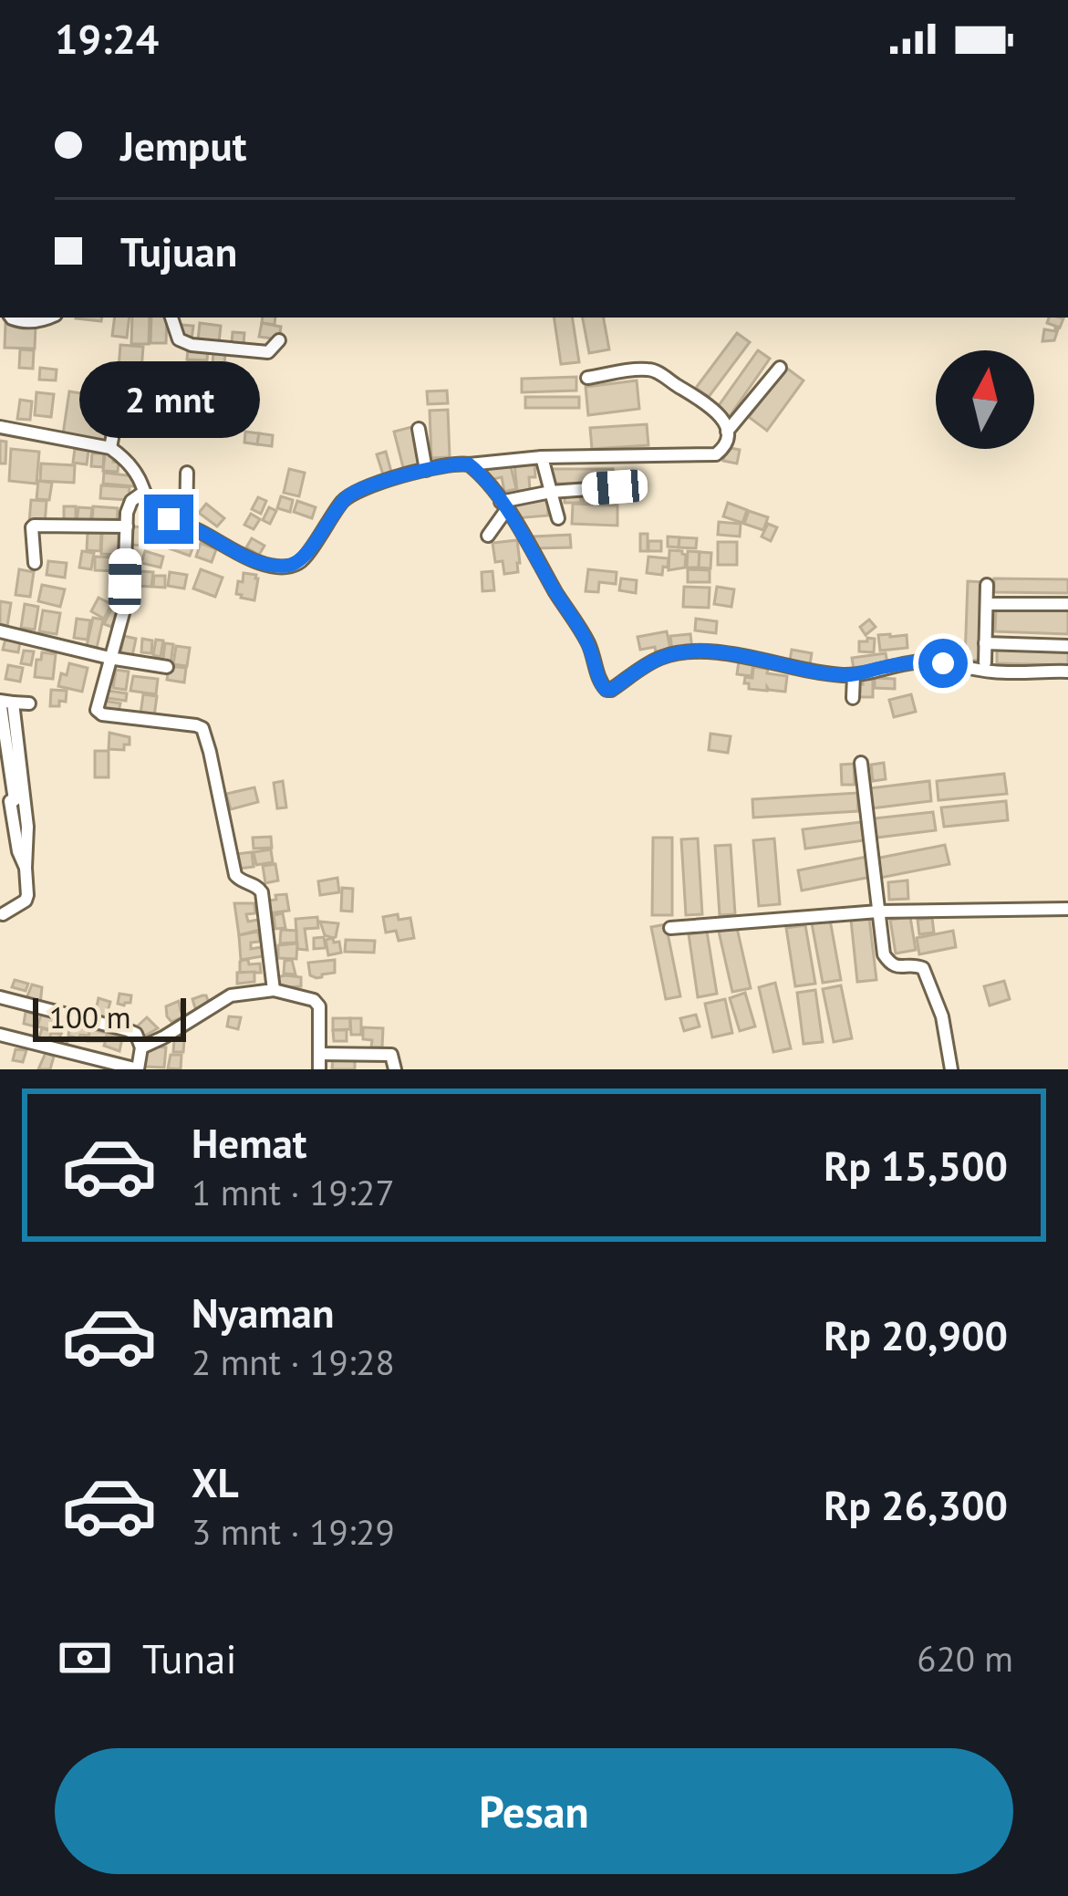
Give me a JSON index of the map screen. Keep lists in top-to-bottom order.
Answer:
{
  "scale_bar": "100 m",
  "north": "top",
  "page": {
    "status": "19:24",
    "banner": ["Jemput", "Tujuan"],
    "bubble": "2 mnt",
    "scale": "100 m",
    "list": [
      {
        "name": "Hemat",
        "note": "1 mnt · 19:27",
        "value": "Rp 15,500"
      },
      {
        "name": "Nyaman",
        "note": "2 mnt · 19:28",
        "value": "Rp 20,900"
      },
      {
        "name": "XL",
        "note": "3 mnt · 19:29",
        "value": "Rp 26,300"
      }
    ],
    "pay": ["Tunai", "620 m"],
    "buttons": "Pesan"
  }
}
